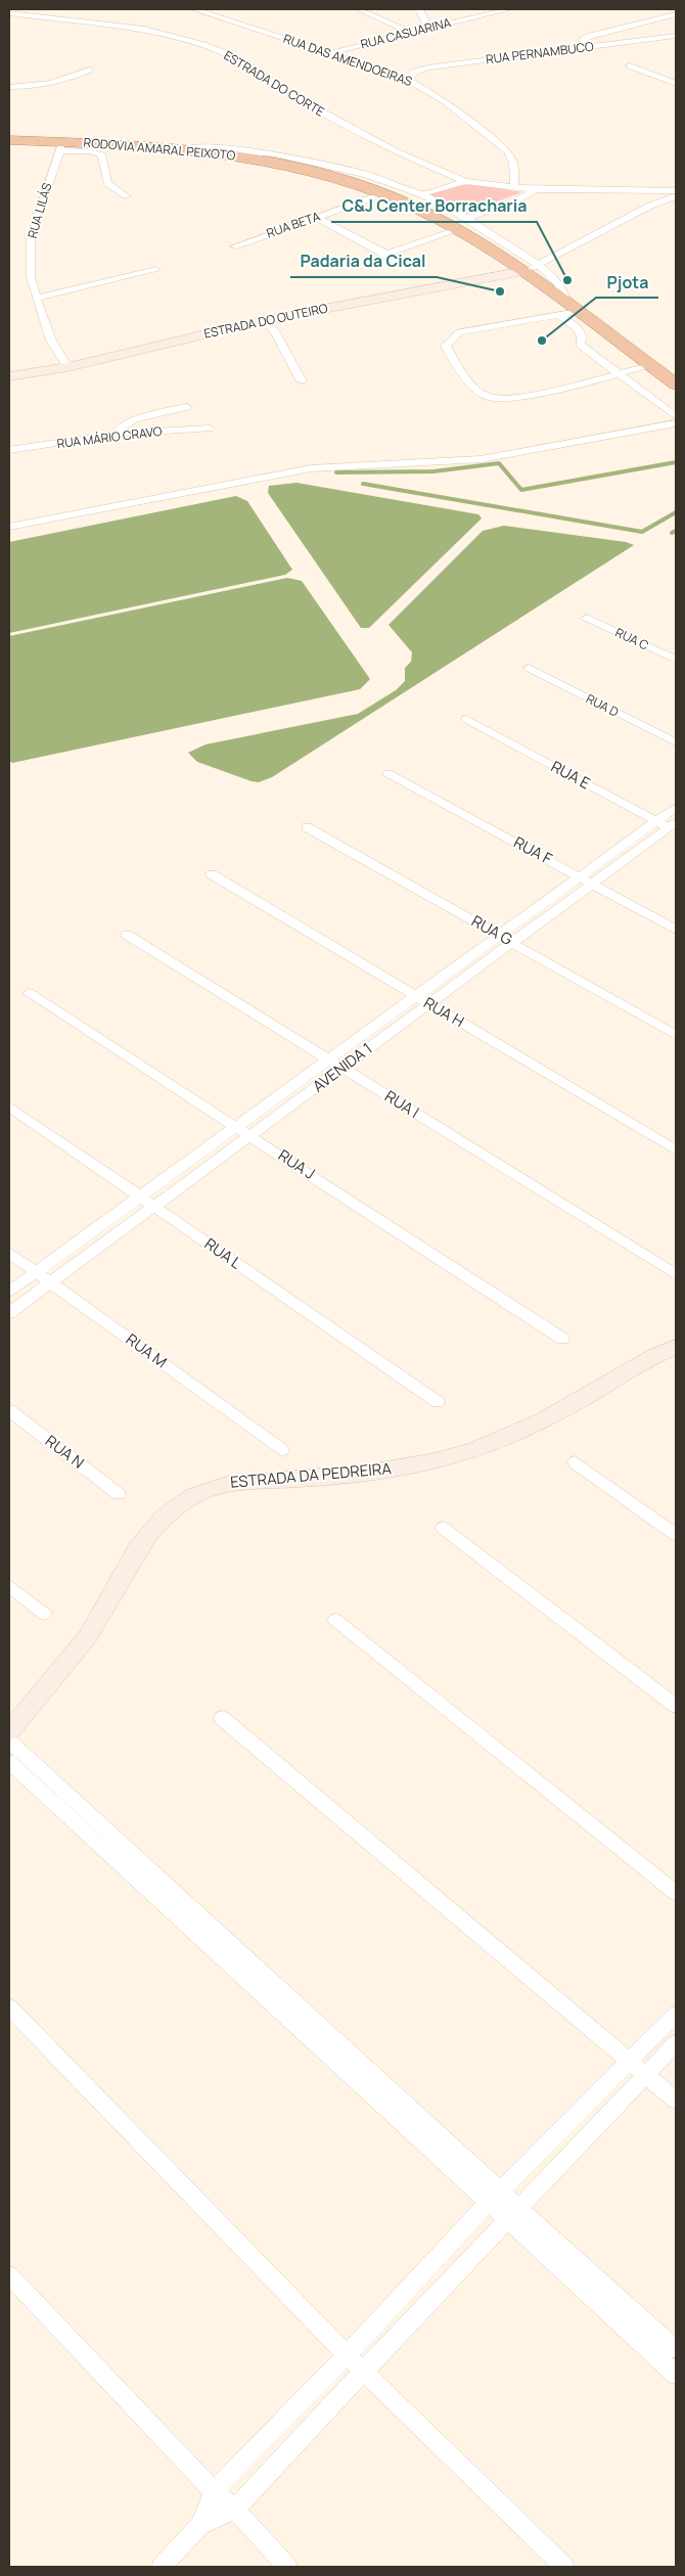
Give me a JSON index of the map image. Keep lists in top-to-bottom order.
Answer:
{
  "streets": {
    "highway": ["RODOVIA AMARAL PEIXOTO"],
    "street": [
      "RUA CASUARINA",
      "RUA PERNAMBUCO",
      "RUA DAS AMENDOEIRAS",
      "ESTRADA DO CORTE",
      "RUA LILÁS",
      "RUA BETA",
      "ESTRADA DO OUTEIRO",
      "RUA MÁRIO CRAVO",
      "RUA C",
      "RUA D",
      "RUA E",
      "RUA F",
      "RUA G",
      "RUA H",
      "AVENIDA 1",
      "RUA I",
      "RUA J",
      "RUA L",
      "RUA M",
      "RUA N",
      "ESTRADA DA PEDREIRA"
    ]
  },
  "crossings": [
    ["RUA CASUARINA", "RUA DAS AMENDOEIRAS"],
    ["RUA PERNAMBUCO", "RUA DAS AMENDOEIRAS"],
    ["RUA DAS AMENDOEIRAS", "ESTRADA DO CORTE"],
    ["RODOVIA AMARAL PEIXOTO", "RUA LILÁS"],
    ["RODOVIA AMARAL PEIXOTO", "RUA BETA"],
    ["RODOVIA AMARAL PEIXOTO", "ESTRADA DO OUTEIRO"],
    ["RUA LILÁS", "ESTRADA DO OUTEIRO"],
    ["RUA E", "AVENIDA 1"],
    ["RUA F", "AVENIDA 1"],
    ["RUA G", "AVENIDA 1"],
    ["RUA H", "AVENIDA 1"],
    ["AVENIDA 1", "RUA I"],
    ["AVENIDA 1", "RUA J"],
    ["AVENIDA 1", "RUA L"],
    ["AVENIDA 1", "RUA M"]
  ],
  "places": ["C&J Center Borracharia", "Padaria da Cical", "Pjota"]
}
